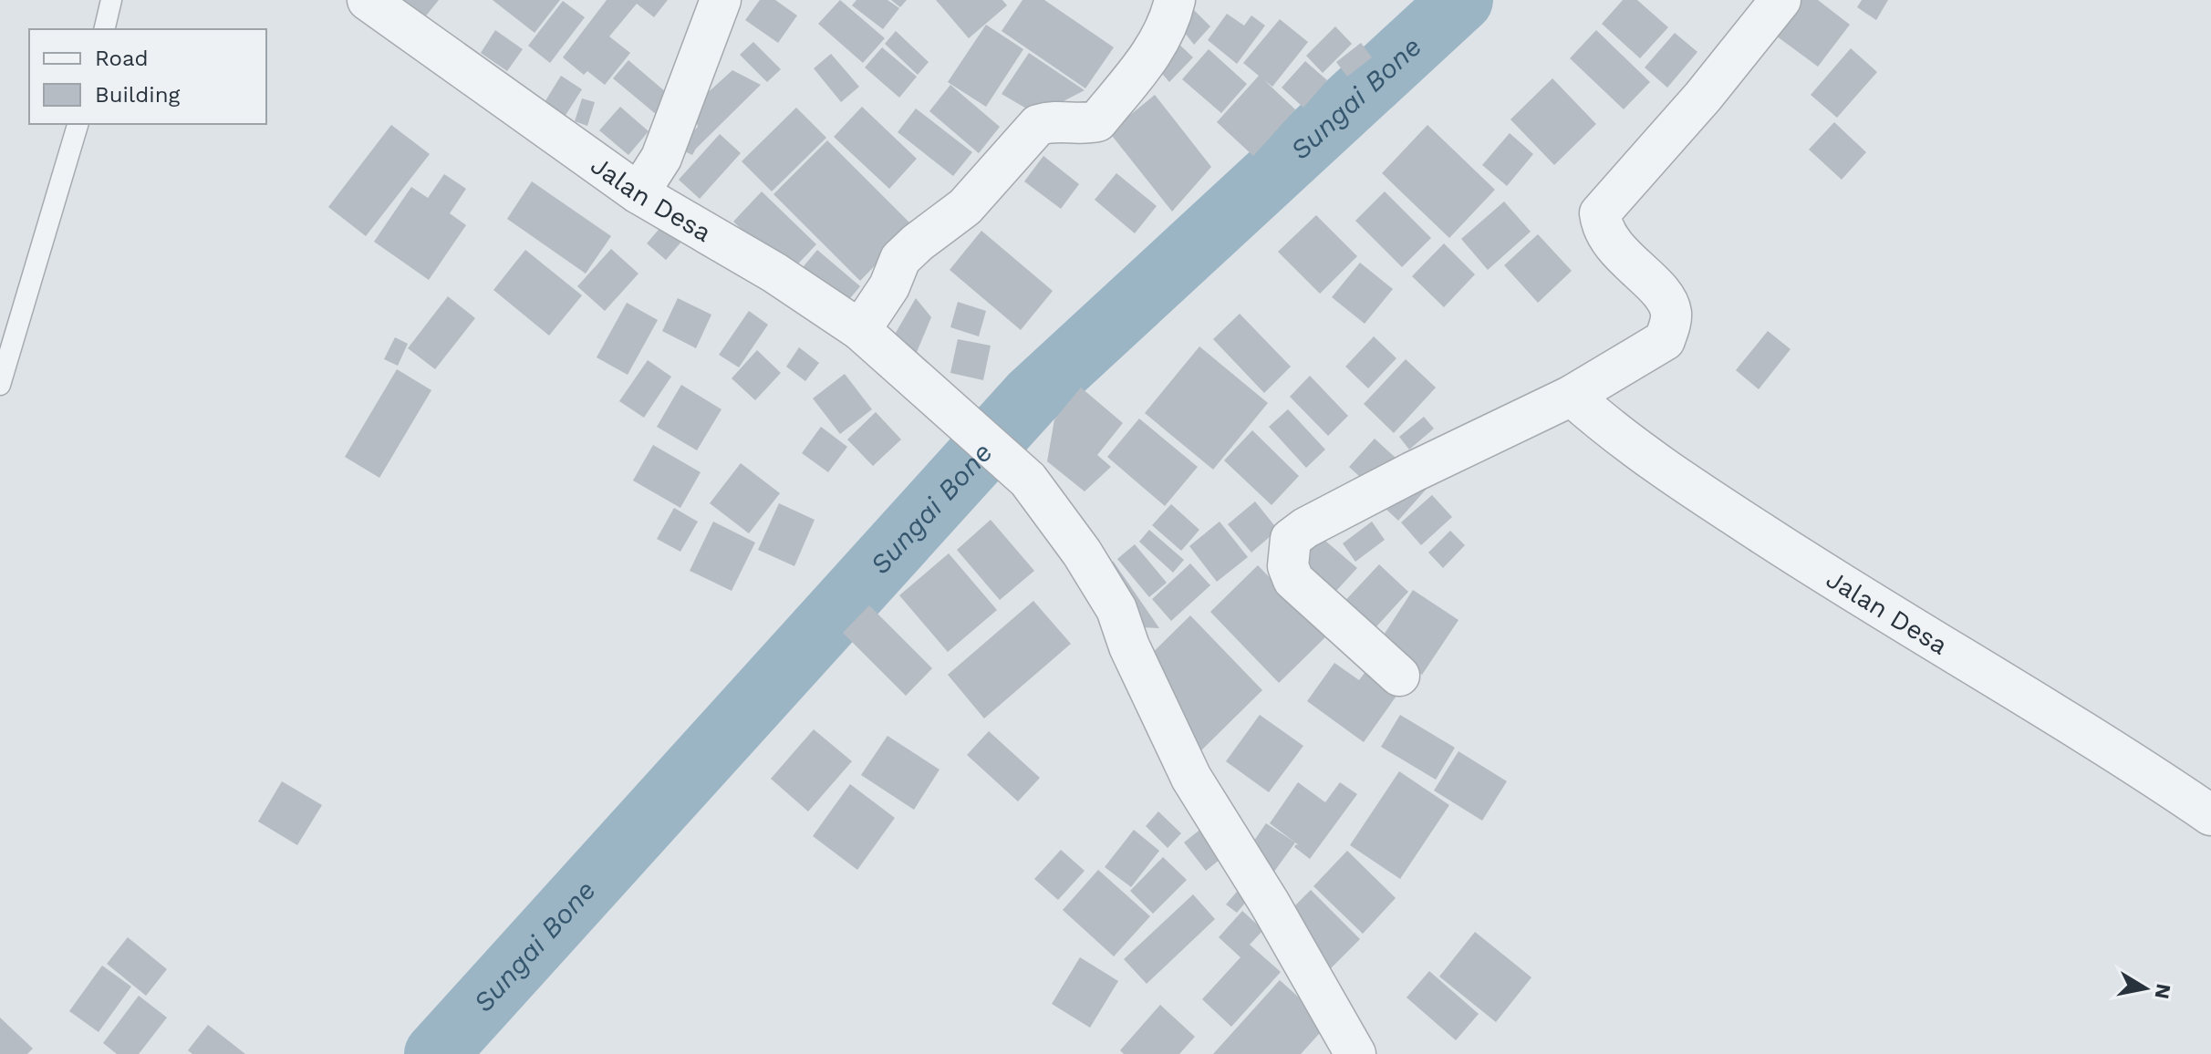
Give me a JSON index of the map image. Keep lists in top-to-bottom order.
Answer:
{
  "streets": {
    "street": ["Jalan Desa"]
  },
  "water": ["Sungai Bone"],
  "legend": ["Road", "Building"],
  "north": "right"
}
